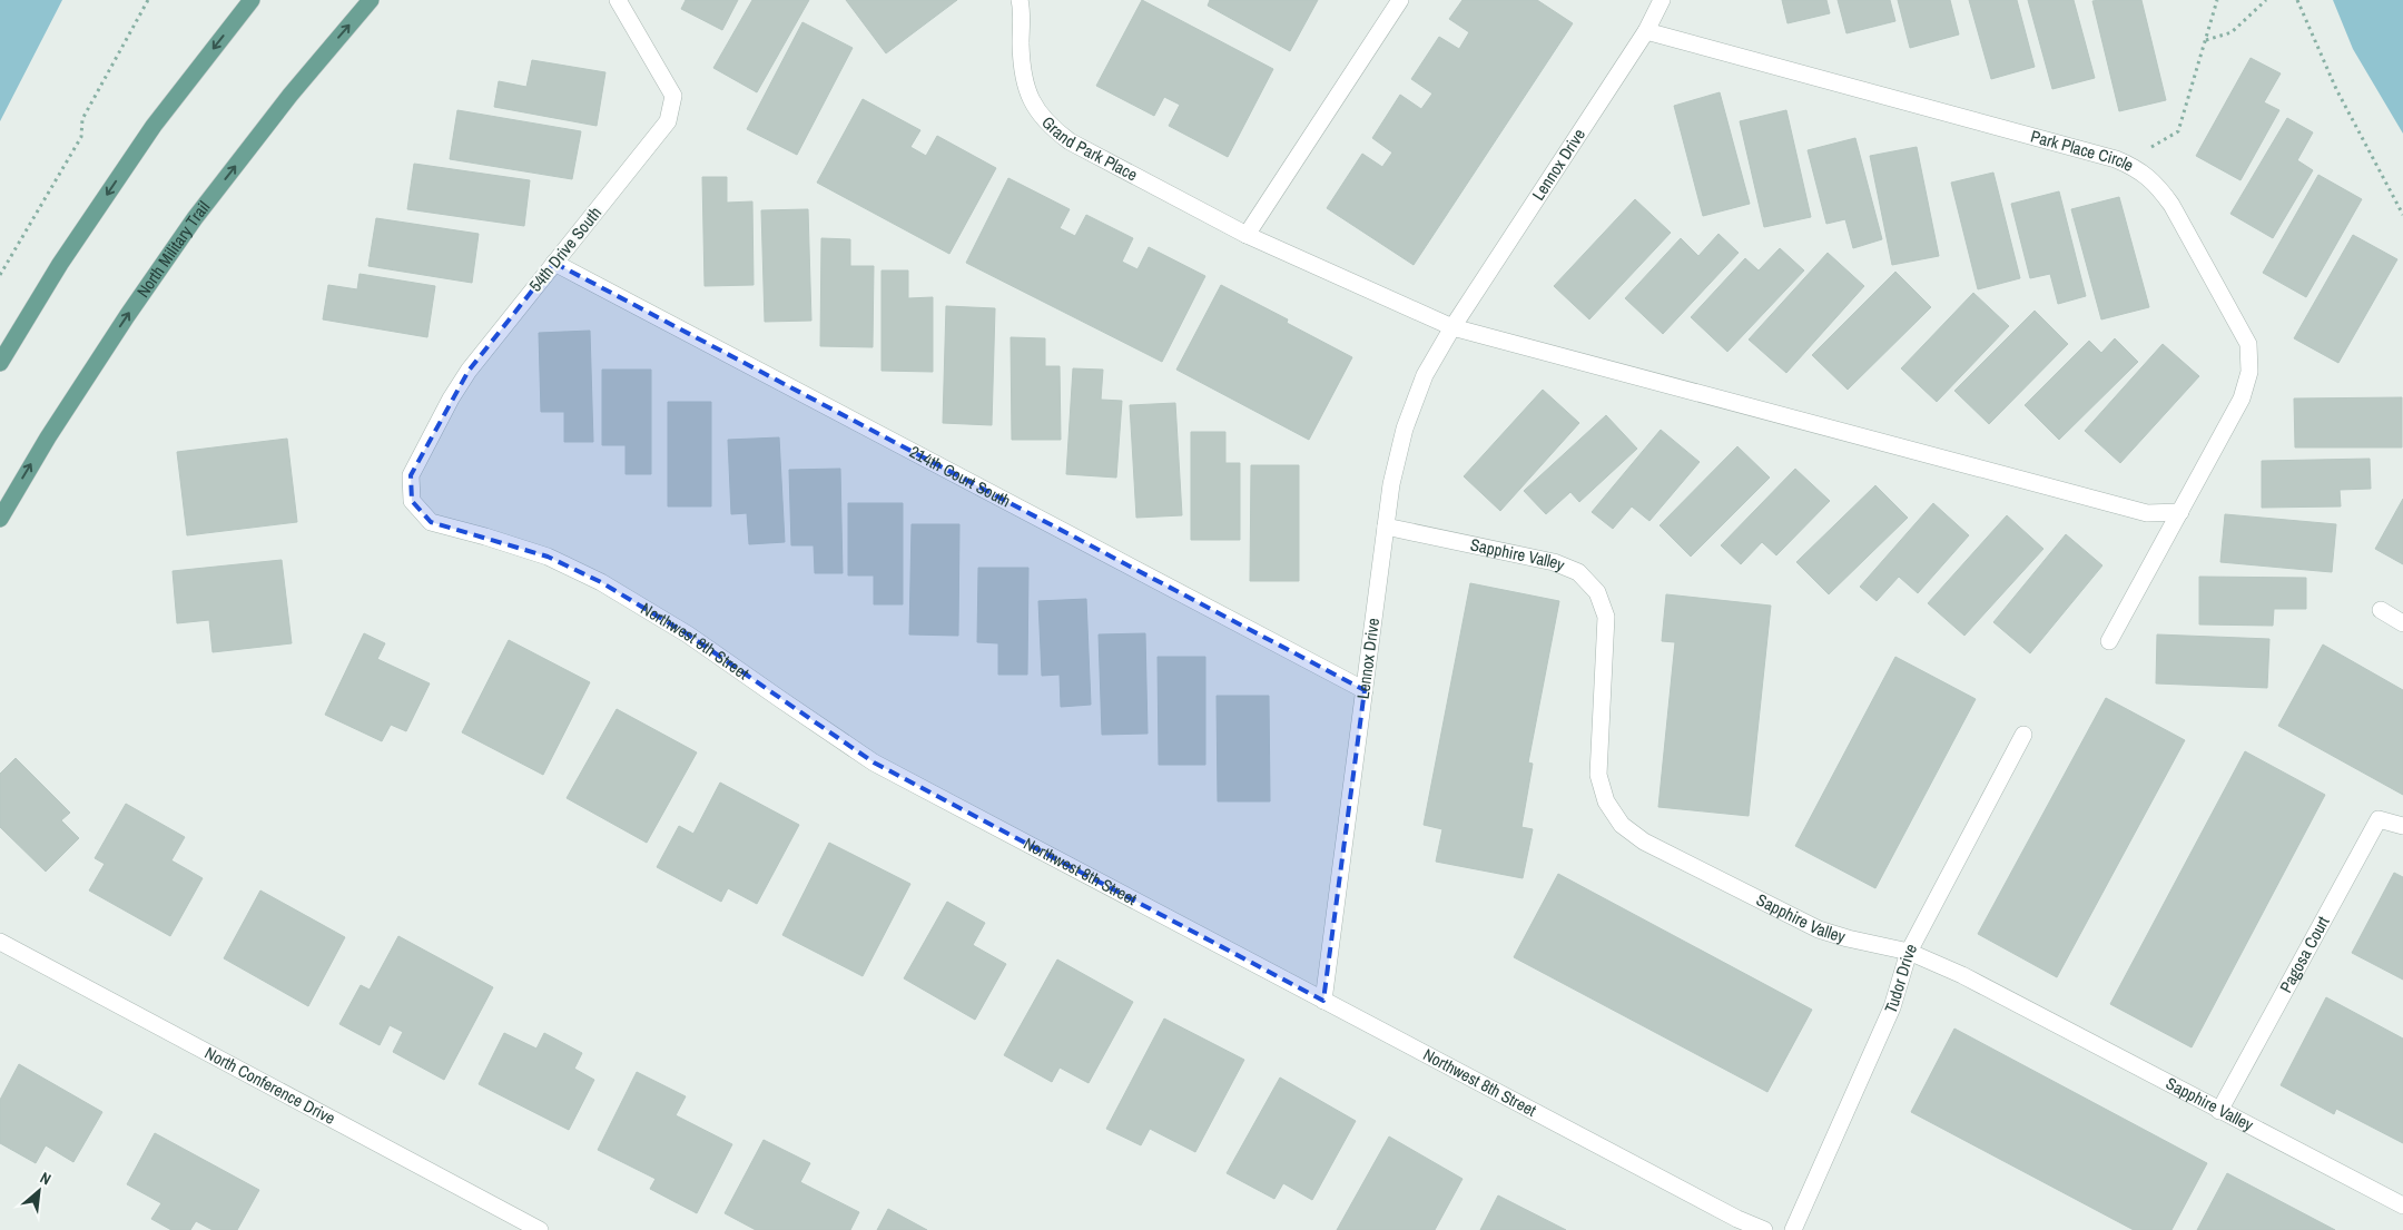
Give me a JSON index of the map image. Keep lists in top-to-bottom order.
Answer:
{
  "streets": {
    "main road": ["North Military Trail"],
    "street": [
      "Grand Park Place",
      "Park Place Circle",
      "Lennox Drive",
      "54th Drive South",
      "214th Court South",
      "Sapphire Valley",
      "Northwest 8th Street",
      "Pagosa Court",
      "Tudor Drive",
      "North Conference Drive"
    ]
  },
  "crossings": [
    ["Grand Park Place", "Lennox Drive"],
    ["Park Place Circle", "Lennox Drive"],
    ["Lennox Drive", "214th Court South"],
    ["Lennox Drive", "Sapphire Valley"],
    ["Lennox Drive", "Northwest 8th Street"],
    ["54th Drive South", "214th Court South"],
    ["54th Drive South", "Northwest 8th Street"],
    ["Sapphire Valley", "Pagosa Court"],
    ["Sapphire Valley", "Tudor Drive"]
  ],
  "north": "top right"
}
